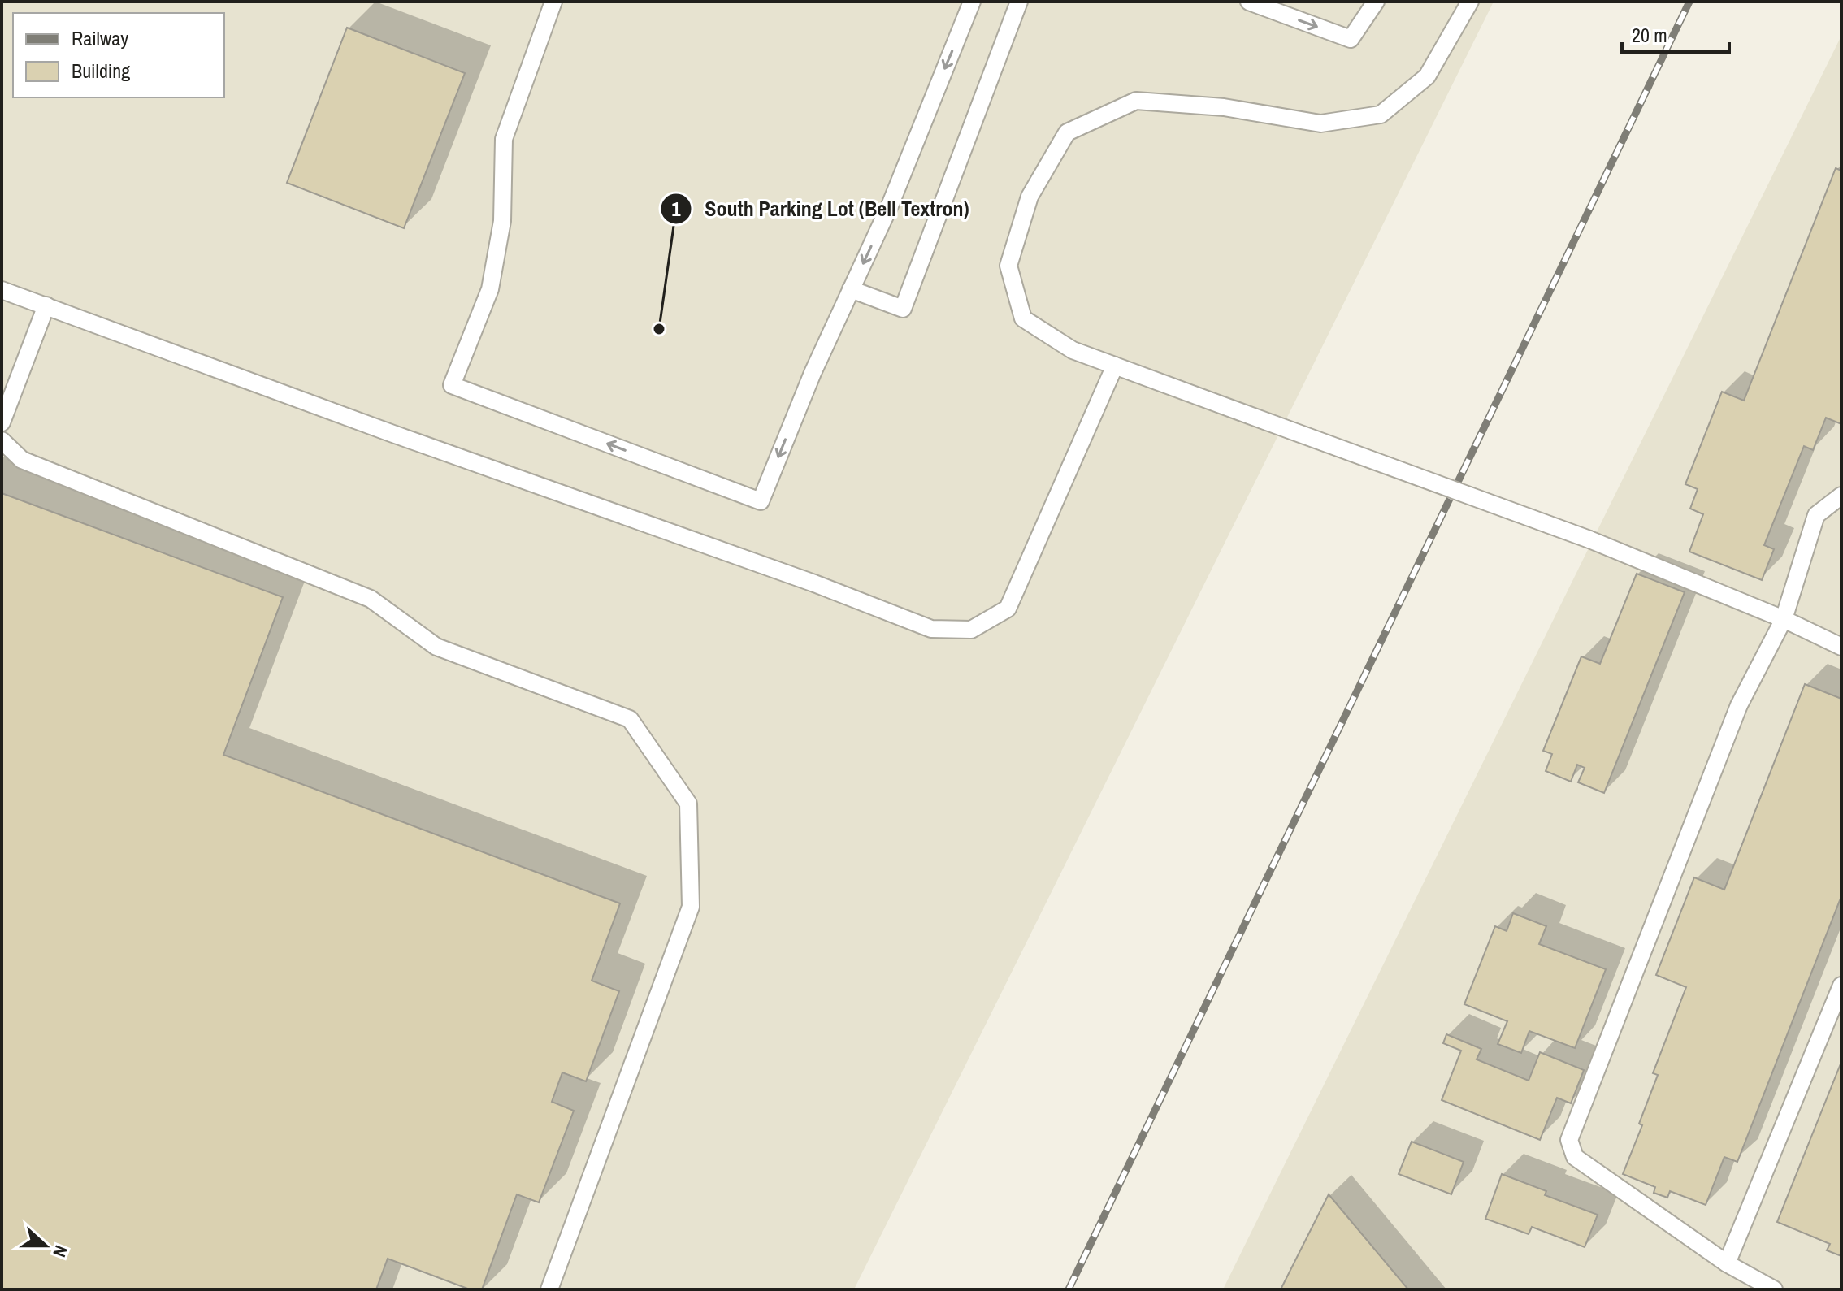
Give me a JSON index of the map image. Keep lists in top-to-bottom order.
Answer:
{
  "places": ["South Parking Lot (Bell Textron)"],
  "legend": ["Railway", "Building"],
  "scale_bar": "20 m",
  "north": "right"
}
